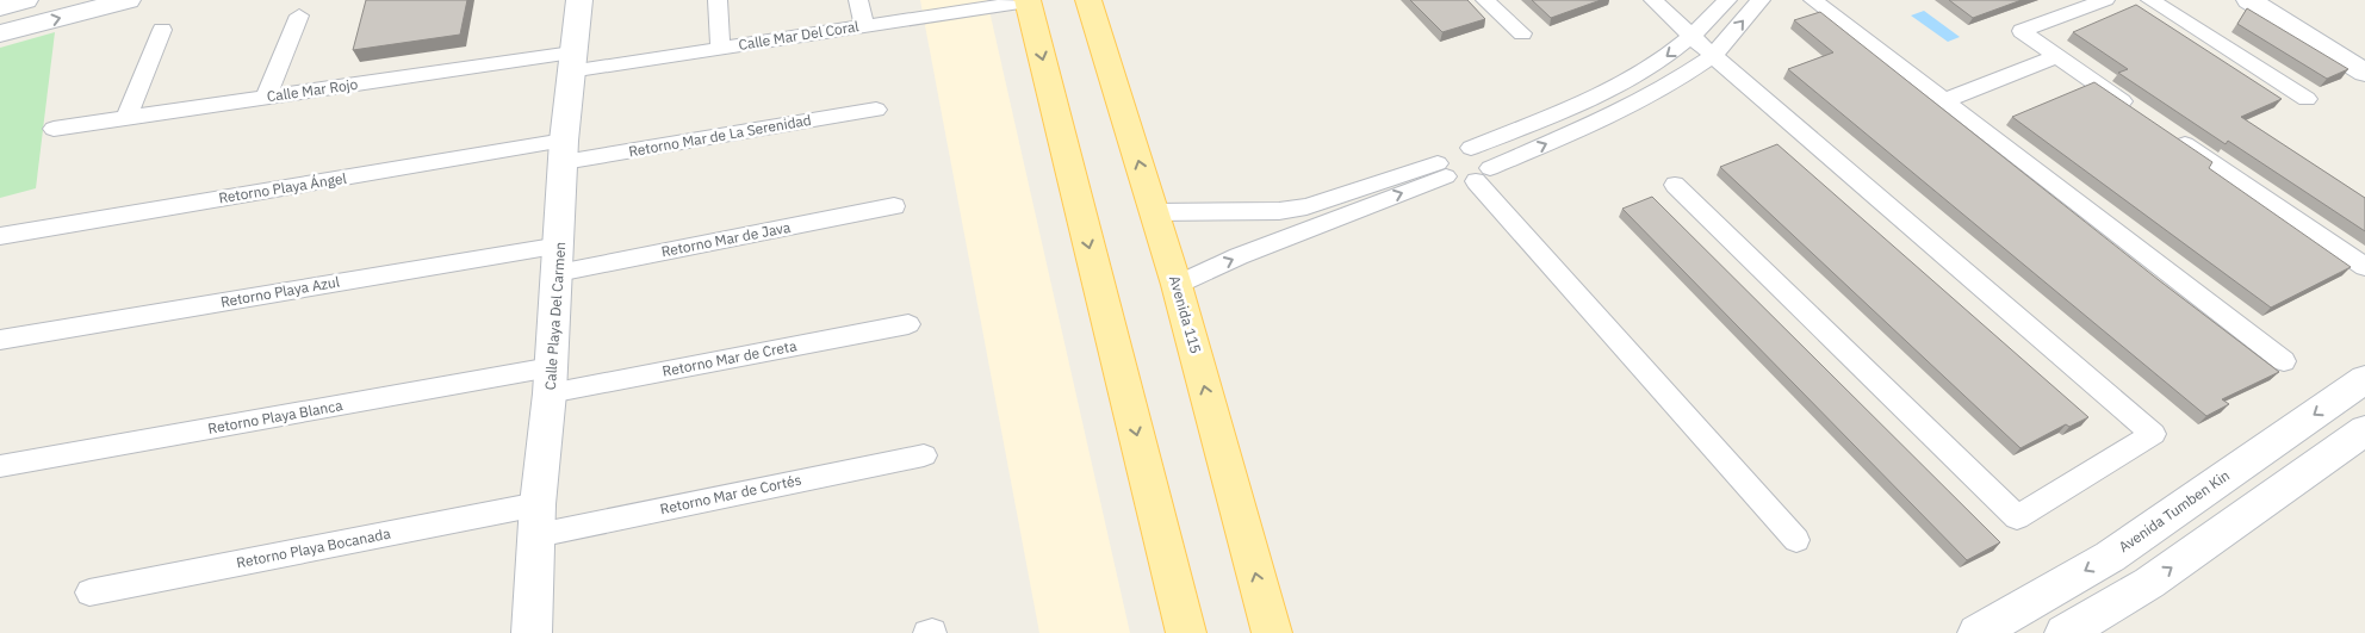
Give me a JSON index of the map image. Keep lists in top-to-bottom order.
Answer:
{
  "streets": {
    "main road": ["Avenida 115"],
    "street": [
      "Calle Mar Del Coral",
      "Calle Mar Rojo",
      "Retorno Mar de La Serenidad",
      "Retorno Playa Ángel",
      "Retorno Mar de Java",
      "Retorno Playa Azul",
      "Calle Playa Del Carmen",
      "Retorno Mar de Creta",
      "Retorno Playa Blanca",
      "Retorno Mar de Cortés",
      "Avenida Tumben Kin",
      "Retorno Playa Bocanada"
    ]
  },
  "crossings": [
    ["Calle Mar Del Coral", "Calle Mar Rojo"],
    ["Calle Mar Del Coral", "Calle Playa Del Carmen"],
    ["Calle Mar Rojo", "Calle Playa Del Carmen"],
    ["Retorno Mar de La Serenidad", "Retorno Playa Ángel"],
    ["Retorno Mar de La Serenidad", "Calle Playa Del Carmen"],
    ["Retorno Playa Ángel", "Calle Playa Del Carmen"],
    ["Retorno Mar de Java", "Retorno Playa Azul"],
    ["Retorno Mar de Java", "Calle Playa Del Carmen"],
    ["Retorno Playa Azul", "Calle Playa Del Carmen"],
    ["Calle Playa Del Carmen", "Retorno Mar de Creta"],
    ["Calle Playa Del Carmen", "Retorno Playa Blanca"],
    ["Calle Playa Del Carmen", "Retorno Mar de Cortés"],
    ["Calle Playa Del Carmen", "Retorno Playa Bocanada"],
    ["Retorno Mar de Creta", "Retorno Playa Blanca"],
    ["Retorno Mar de Cortés", "Retorno Playa Bocanada"]
  ]
}
